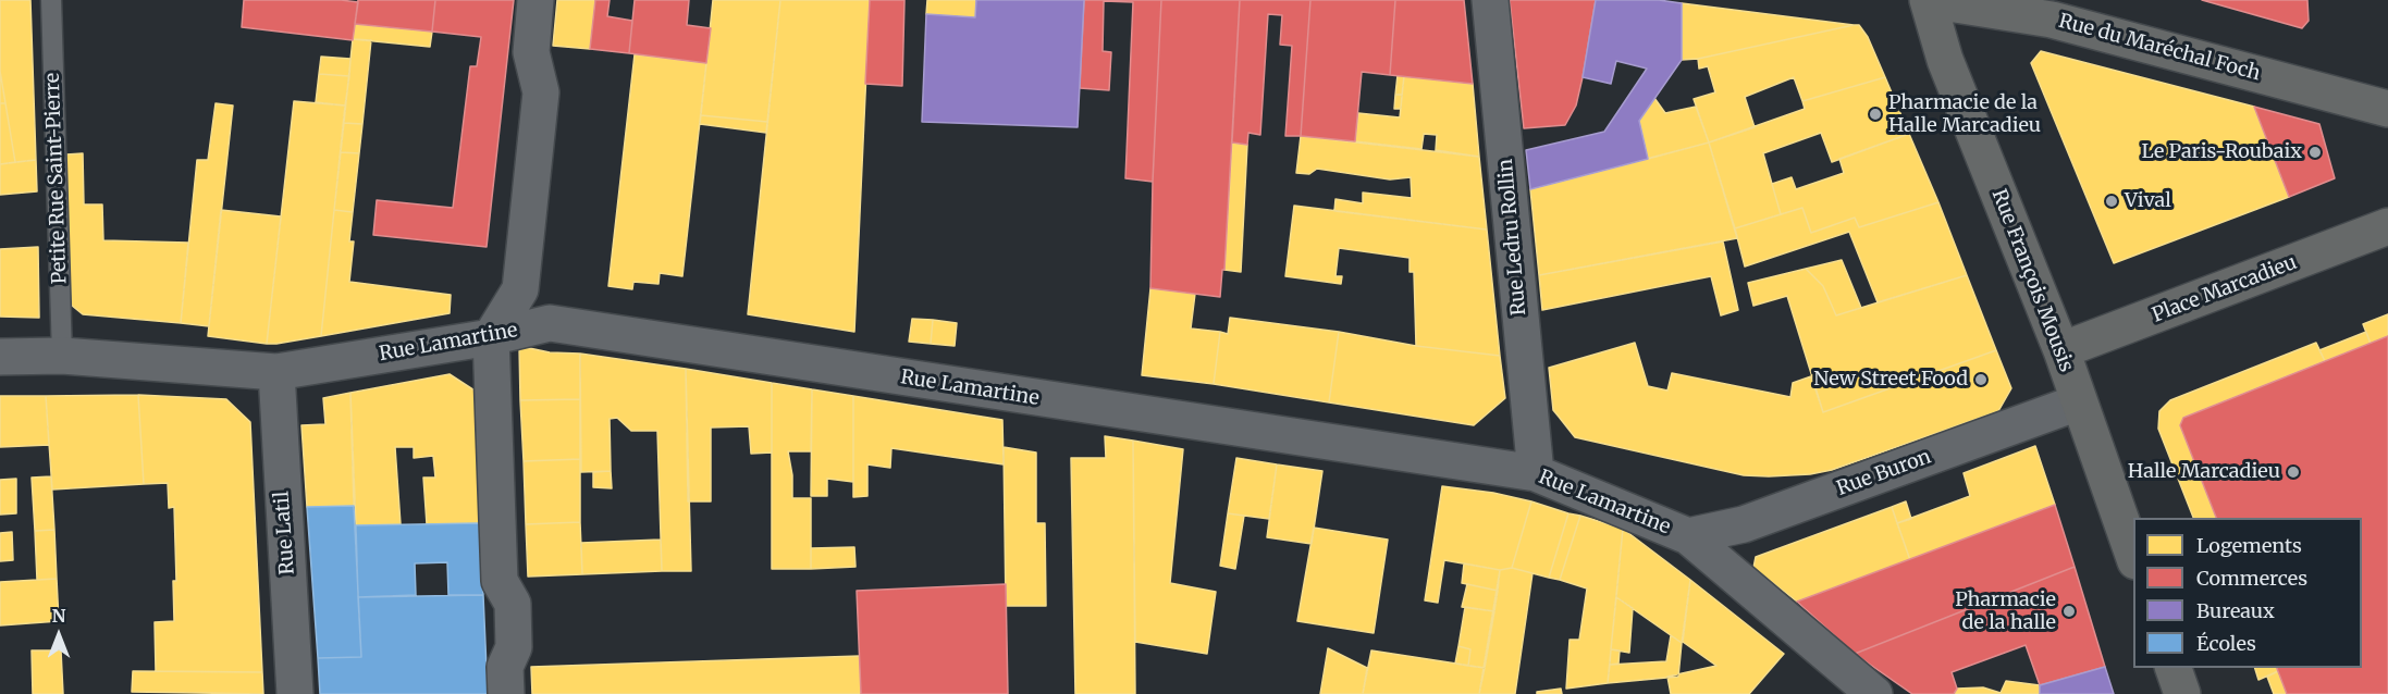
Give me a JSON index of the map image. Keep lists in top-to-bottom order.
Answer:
{
  "streets": {
    "street": [
      "Rue du Maréchal Foch",
      "Rue Ledru Rollin",
      "Rue François Mousis",
      "Place Marcadieu",
      "Rue Lamartine",
      "Rue Buron",
      "Rue Latil"
    ],
    "lane": ["Petite Rue Saint-Pierre"]
  },
  "crossings": [
    ["Rue du Maréchal Foch", "Rue François Mousis"],
    ["Petite Rue Saint-Pierre", "Rue Lamartine"],
    ["Rue Ledru Rollin", "Rue Lamartine"],
    ["Rue François Mousis", "Place Marcadieu"],
    ["Rue François Mousis", "Rue Buron"],
    ["Rue Lamartine", "Rue Buron"],
    ["Rue Lamartine", "Rue Latil"]
  ],
  "places": [
    "Pharmacie de la Halle Marcadieu",
    "Le Paris-Roubaix",
    "Vival",
    "New Street Food",
    "Halle Marcadieu",
    "Pharmacie de la halle"
  ],
  "legend": [
    "Logements",
    "Commerces",
    "Bureaux",
    "Écoles"
  ],
  "north": "top"
}
